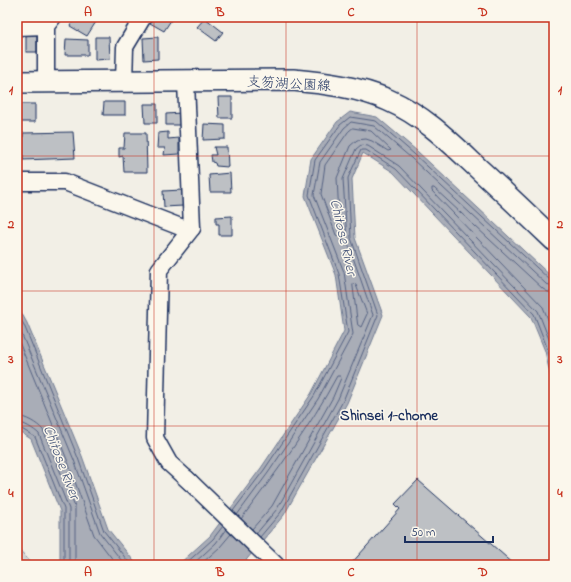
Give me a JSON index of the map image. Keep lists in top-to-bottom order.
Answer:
{
  "streets": {
    "main road": ["支笏湖公園線"]
  },
  "districts": ["Shinsei 1-chome"],
  "water": ["Chitose River"],
  "scale_bar": "50 m",
  "grid": {
    "columns": [
      "A",
      "B",
      "C",
      "D"
    ],
    "rows": [
      "1",
      "2",
      "3",
      "4"
    ]
  }
}
